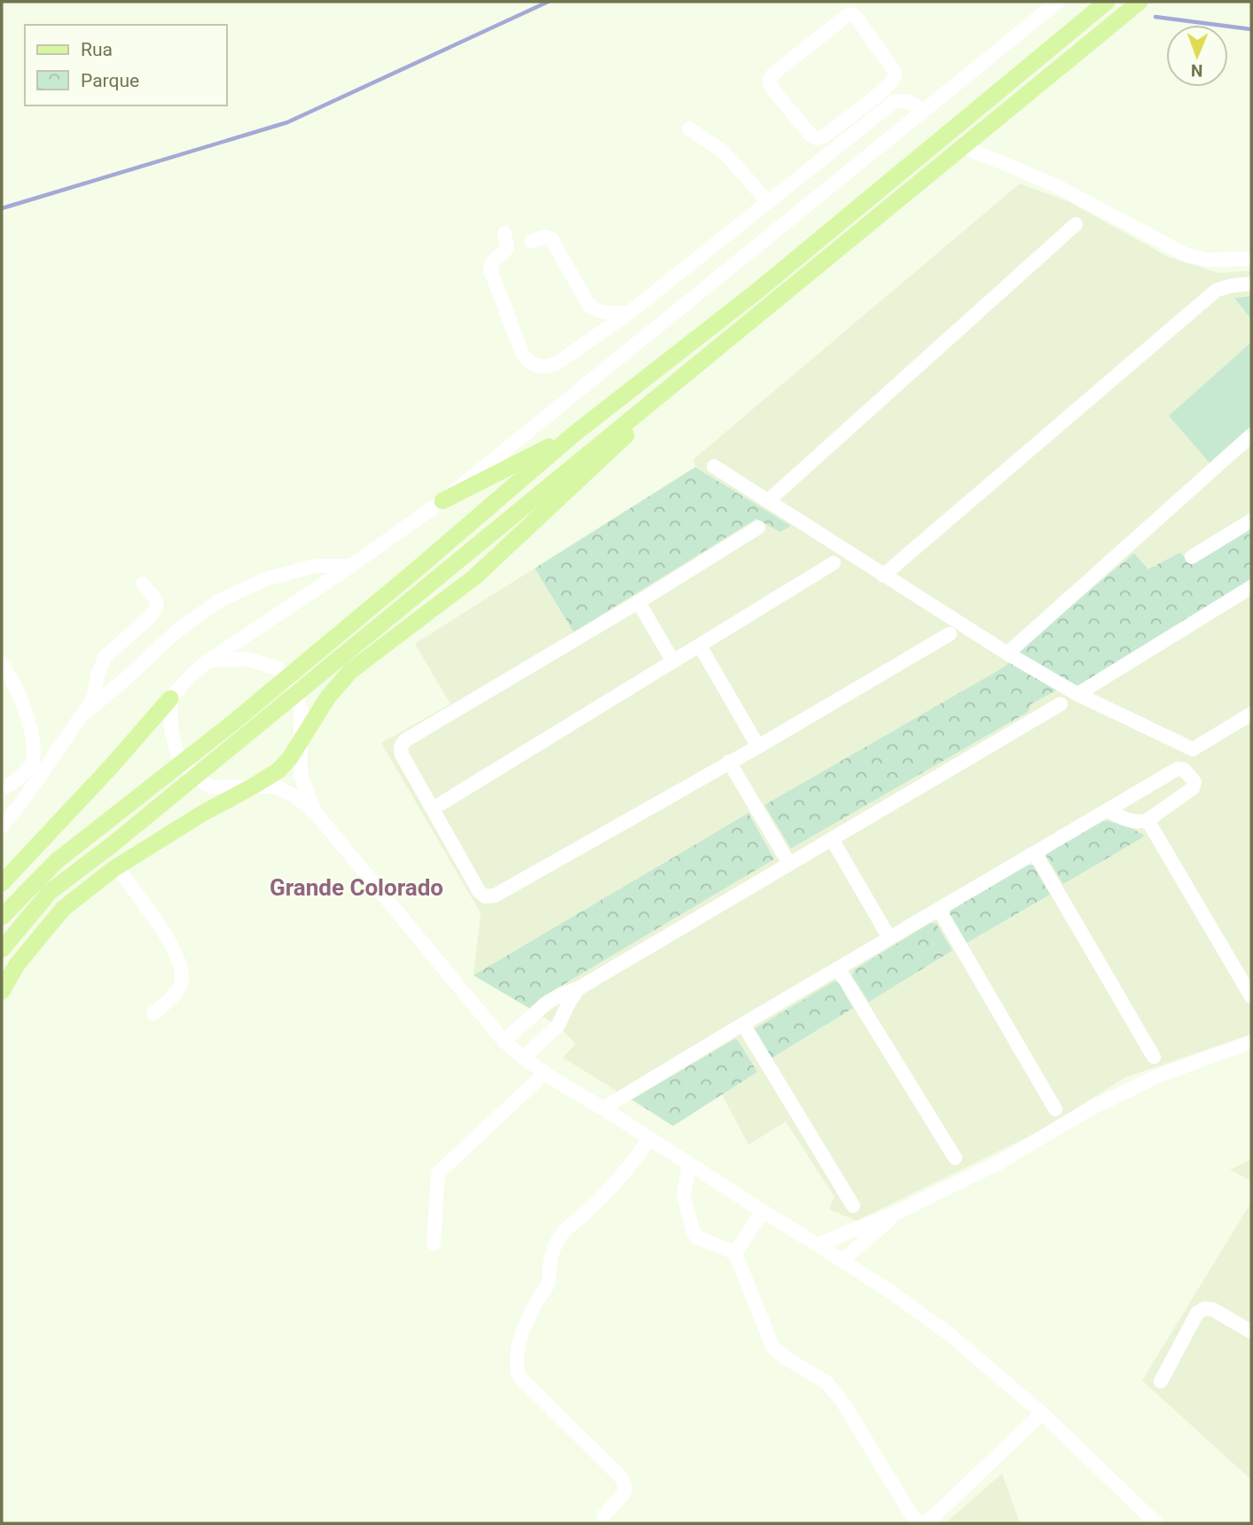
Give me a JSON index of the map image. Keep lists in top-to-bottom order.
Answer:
{
  "districts": ["Grande Colorado"],
  "legend": ["Rua", "Parque"],
  "north": "bottom"
}
